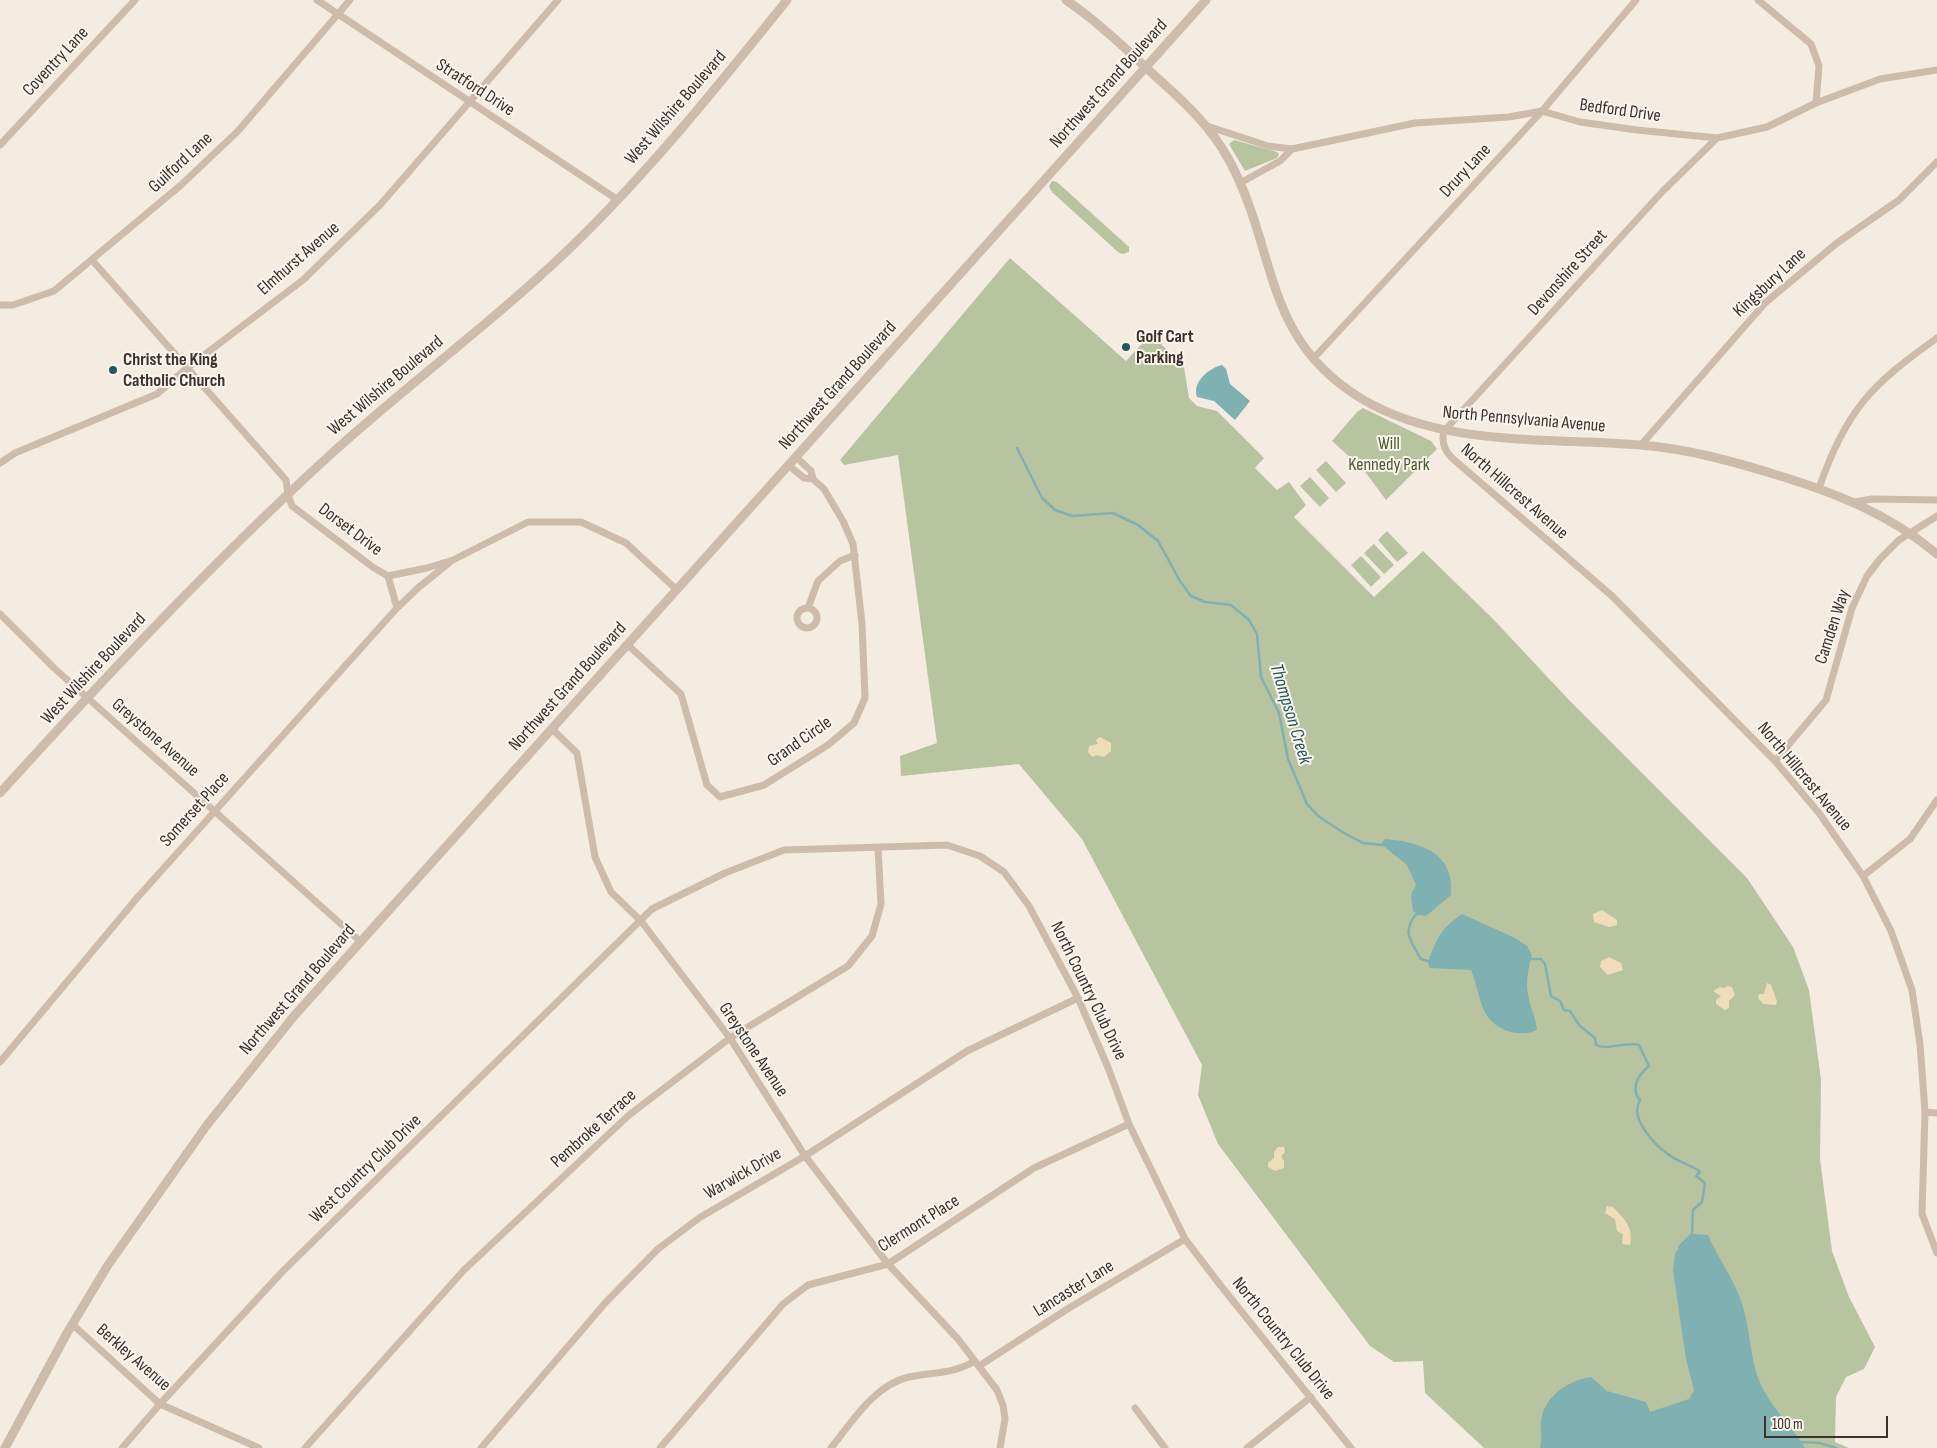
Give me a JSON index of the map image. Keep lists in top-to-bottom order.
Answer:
{
  "streets": {
    "street": [
      "Coventry Lane",
      "Northwest Grand Boulevard",
      "Stratford Drive",
      "West Wilshire Boulevard",
      "Bedford Drive",
      "Guilford Lane",
      "Drury Lane",
      "Elmhurst Avenue",
      "Devonshire Street",
      "Kingsbury Lane",
      "North Pennsylvania Avenue",
      "North Hillcrest Avenue",
      "Dorset Drive",
      "Camden Way",
      "Greystone Avenue",
      "Grand Circle",
      "Somerset Place",
      "North Country Club Drive",
      "Pembroke Terrace",
      "West Country Club Drive",
      "Warwick Drive",
      "Clermont Place",
      "Lancaster Lane",
      "Berkley Avenue"
    ]
  },
  "crossings": [
    ["Northwest Grand Boulevard", "North Pennsylvania Avenue"],
    ["Northwest Grand Boulevard", "Dorset Drive"],
    ["Northwest Grand Boulevard", "Greystone Avenue"],
    ["Northwest Grand Boulevard", "Grand Circle"],
    ["Northwest Grand Boulevard", "Berkley Avenue"],
    ["Stratford Drive", "West Wilshire Boulevard"],
    ["Stratford Drive", "Guilford Lane"],
    ["Stratford Drive", "Elmhurst Avenue"],
    ["West Wilshire Boulevard", "Dorset Drive"],
    ["West Wilshire Boulevard", "Greystone Avenue"],
    ["Bedford Drive", "Drury Lane"],
    ["Bedford Drive", "Devonshire Street"],
    ["Bedford Drive", "North Pennsylvania Avenue"],
    ["Guilford Lane", "Dorset Drive"],
    ["Drury Lane", "North Pennsylvania Avenue"],
    ["Elmhurst Avenue", "Dorset Drive"],
    ["Devonshire Street", "North Pennsylvania Avenue"],
    ["Devonshire Street", "North Hillcrest Avenue"],
    ["Kingsbury Lane", "North Pennsylvania Avenue"],
    ["North Pennsylvania Avenue", "North Hillcrest Avenue"],
    ["North Pennsylvania Avenue", "Camden Way"],
    ["North Hillcrest Avenue", "Camden Way"],
    ["Dorset Drive", "Somerset Place"],
    ["Greystone Avenue", "Somerset Place"],
    ["Greystone Avenue", "North Country Club Drive"],
    ["Greystone Avenue", "Pembroke Terrace"],
    ["Greystone Avenue", "West Country Club Drive"],
    ["Greystone Avenue", "Warwick Drive"],
    ["Greystone Avenue", "Clermont Place"],
    ["Greystone Avenue", "Lancaster Lane"],
    ["North Country Club Drive", "Pembroke Terrace"],
    ["North Country Club Drive", "West Country Club Drive"],
    ["North Country Club Drive", "Warwick Drive"],
    ["North Country Club Drive", "Clermont Place"],
    ["North Country Club Drive", "Lancaster Lane"],
    ["West Country Club Drive", "Berkley Avenue"]
  ],
  "water": ["Thompson Creek"],
  "parks": ["Will Kennedy Park"],
  "places": ["Golf Cart Parking", "Christ the King Catholic Church"],
  "scale_bar": "100 m"
}
